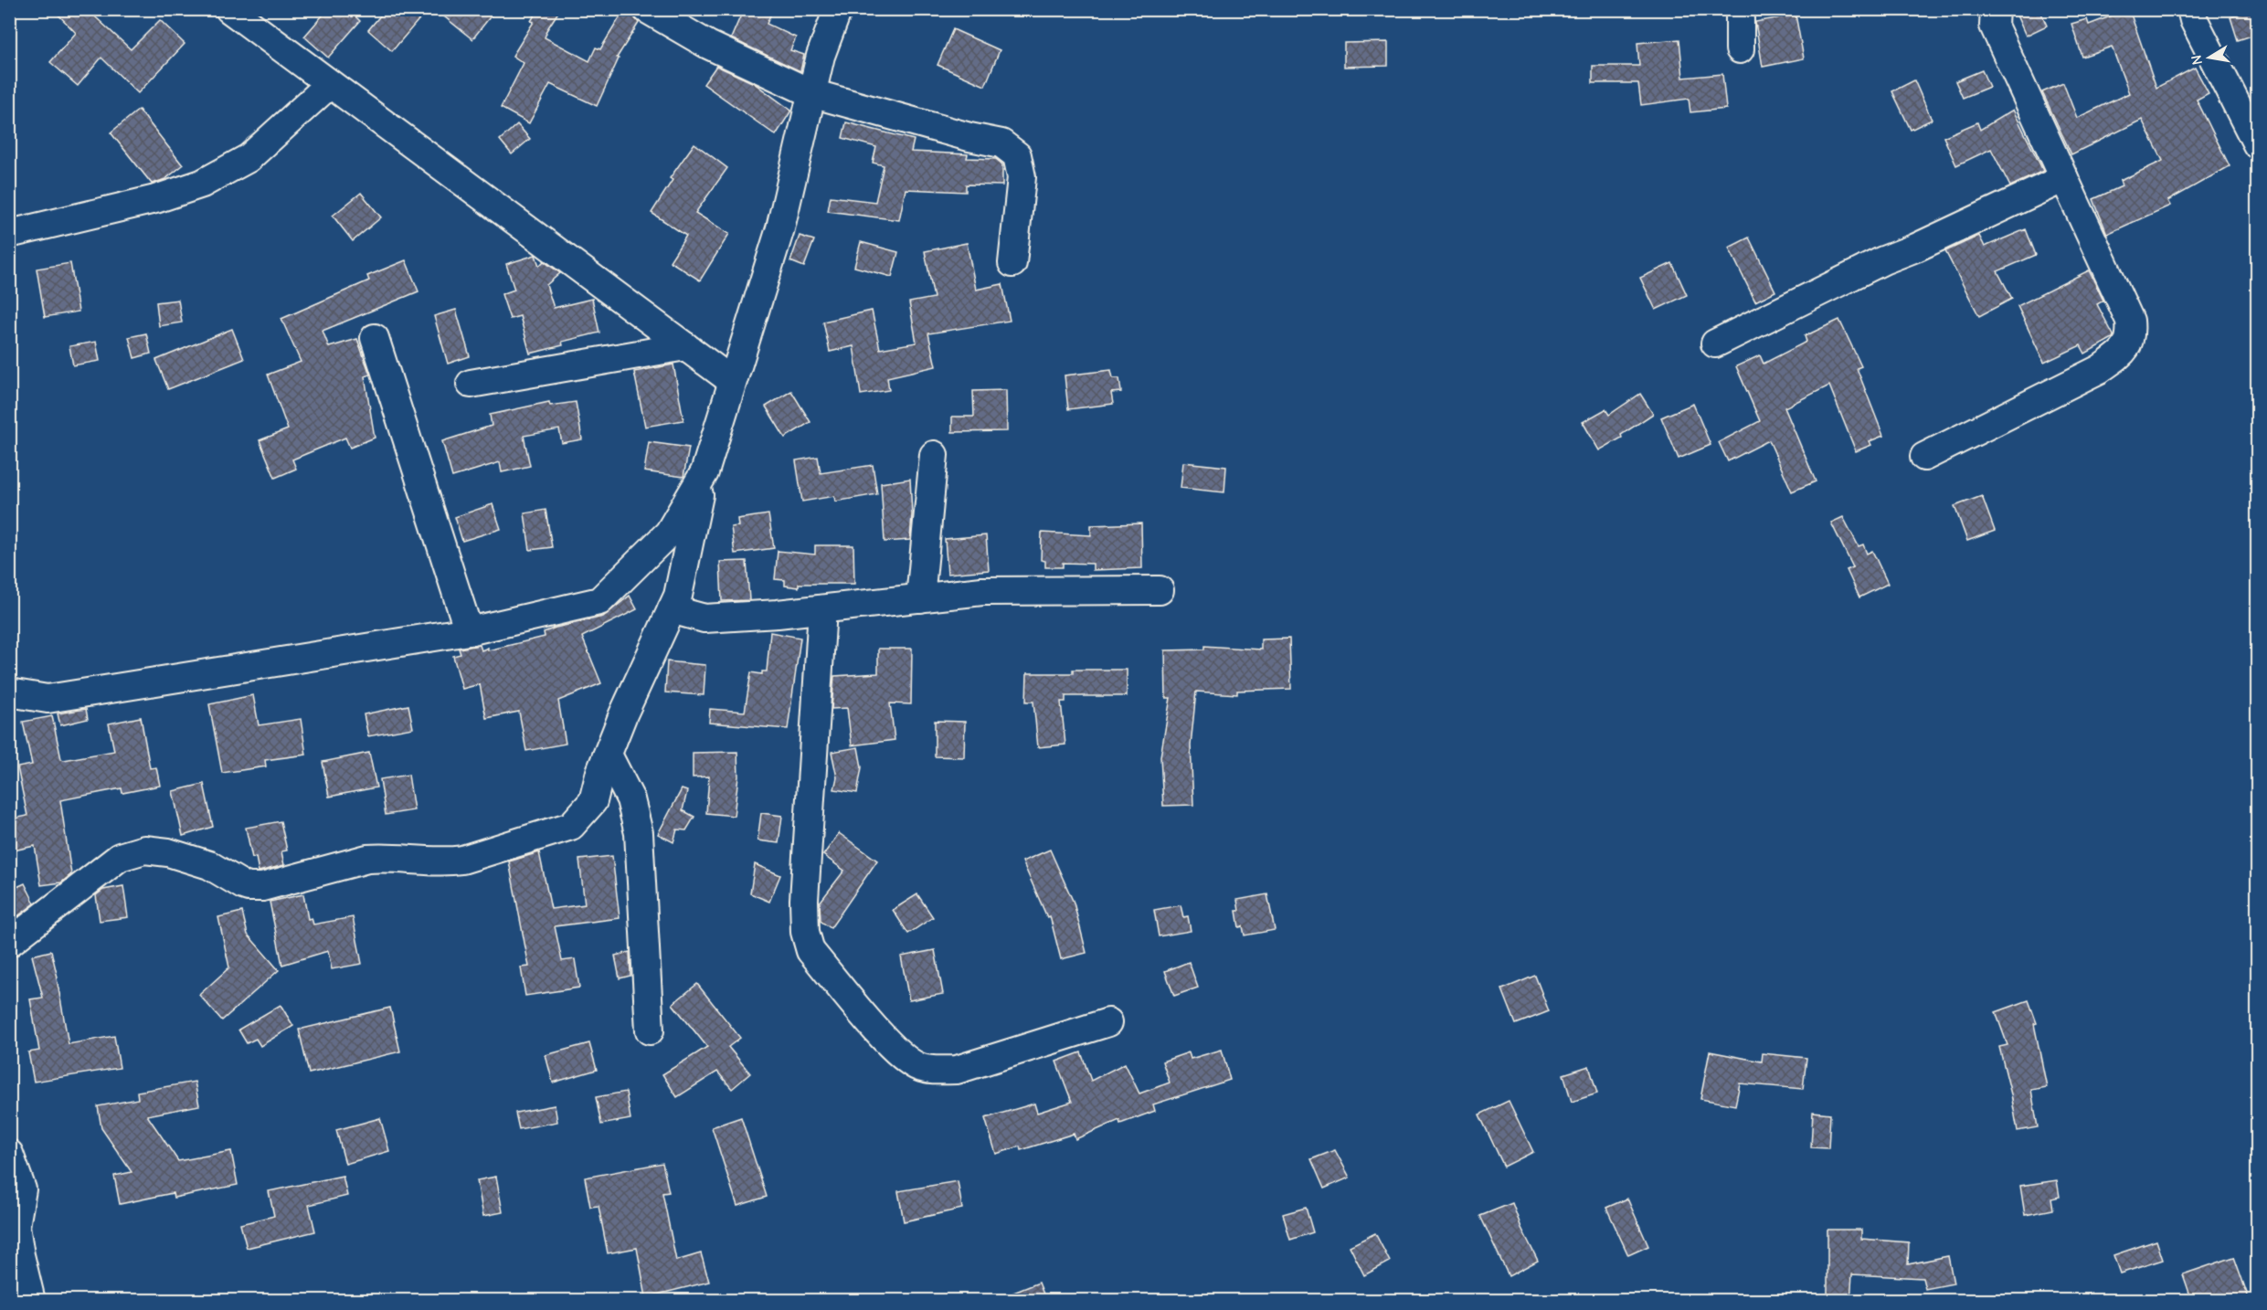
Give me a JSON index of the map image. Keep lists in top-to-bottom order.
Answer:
{
  "north": "left"
}
